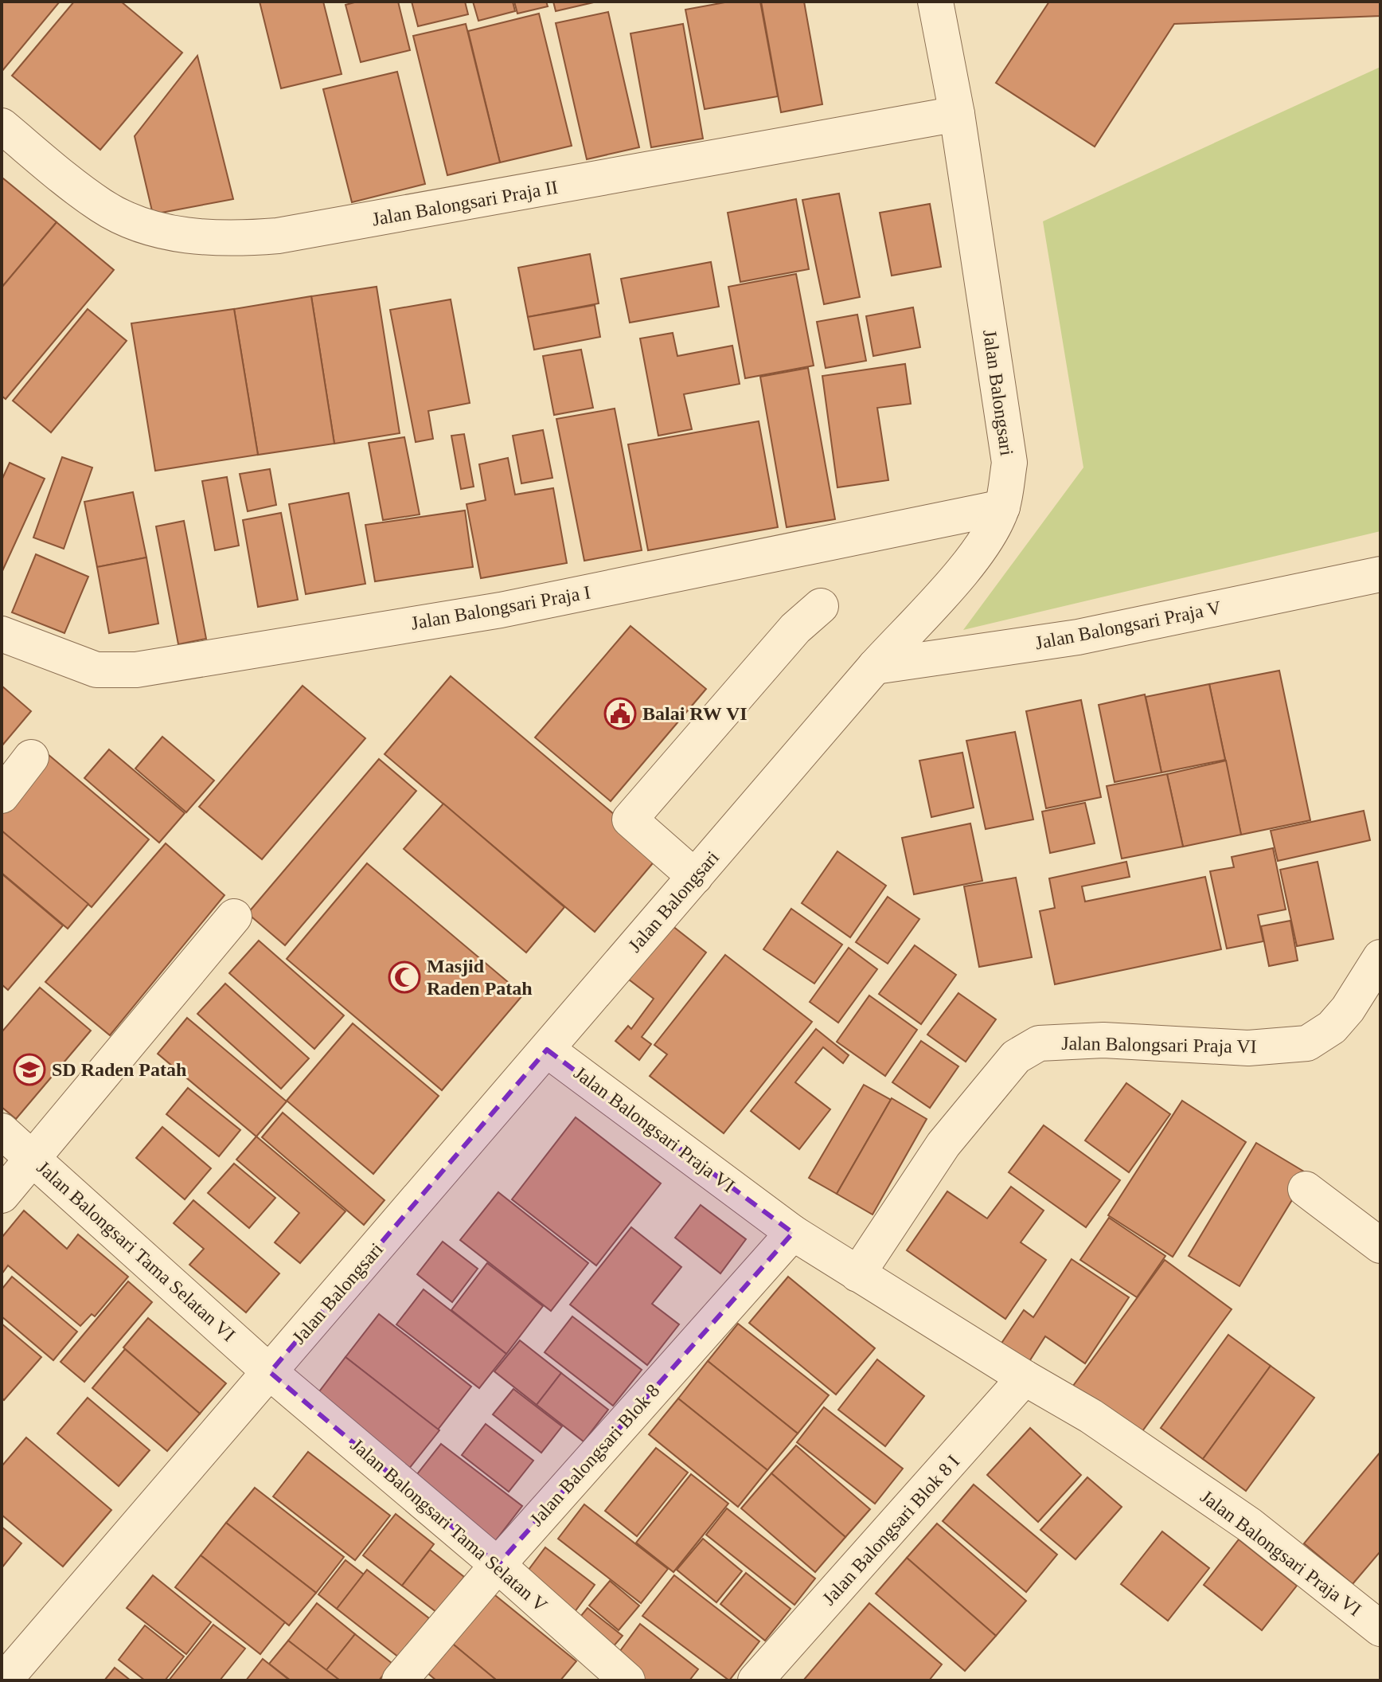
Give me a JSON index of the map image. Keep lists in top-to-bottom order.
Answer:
{
  "streets": {
    "street": [
      "Jalan Balongsari Praja II",
      "Jalan Balongsari",
      "Jalan Balongsari Praja I",
      "Jalan Balongsari Praja V",
      "Jalan Balongsari Praja VI",
      "Jalan Balongsari Tama Selatan VI",
      "Jalan Balongsari Blok 8",
      "Jalan Balongsari Tama Selatan V",
      "Jalan Balongsari Blok 8 I"
    ]
  },
  "crossings": [
    ["Jalan Balongsari Praja II", "Jalan Balongsari"],
    ["Jalan Balongsari", "Jalan Balongsari Praja I"],
    ["Jalan Balongsari", "Jalan Balongsari Praja V"],
    ["Jalan Balongsari", "Jalan Balongsari Praja VI"],
    ["Jalan Balongsari", "Jalan Balongsari Tama Selatan VI"],
    ["Jalan Balongsari", "Jalan Balongsari Tama Selatan V"],
    ["Jalan Balongsari Praja VI", "Jalan Balongsari Blok 8"],
    ["Jalan Balongsari Praja VI", "Jalan Balongsari Blok 8 I"],
    ["Jalan Balongsari Tama Selatan VI", "Jalan Balongsari Tama Selatan V"],
    ["Jalan Balongsari Blok 8", "Jalan Balongsari Tama Selatan V"]
  ],
  "places": {
    "public building": ["Balai RW VI"],
    "mosque": ["Masjid Raden Patah"],
    "school or university": ["SD Raden Patah"]
  }
}
